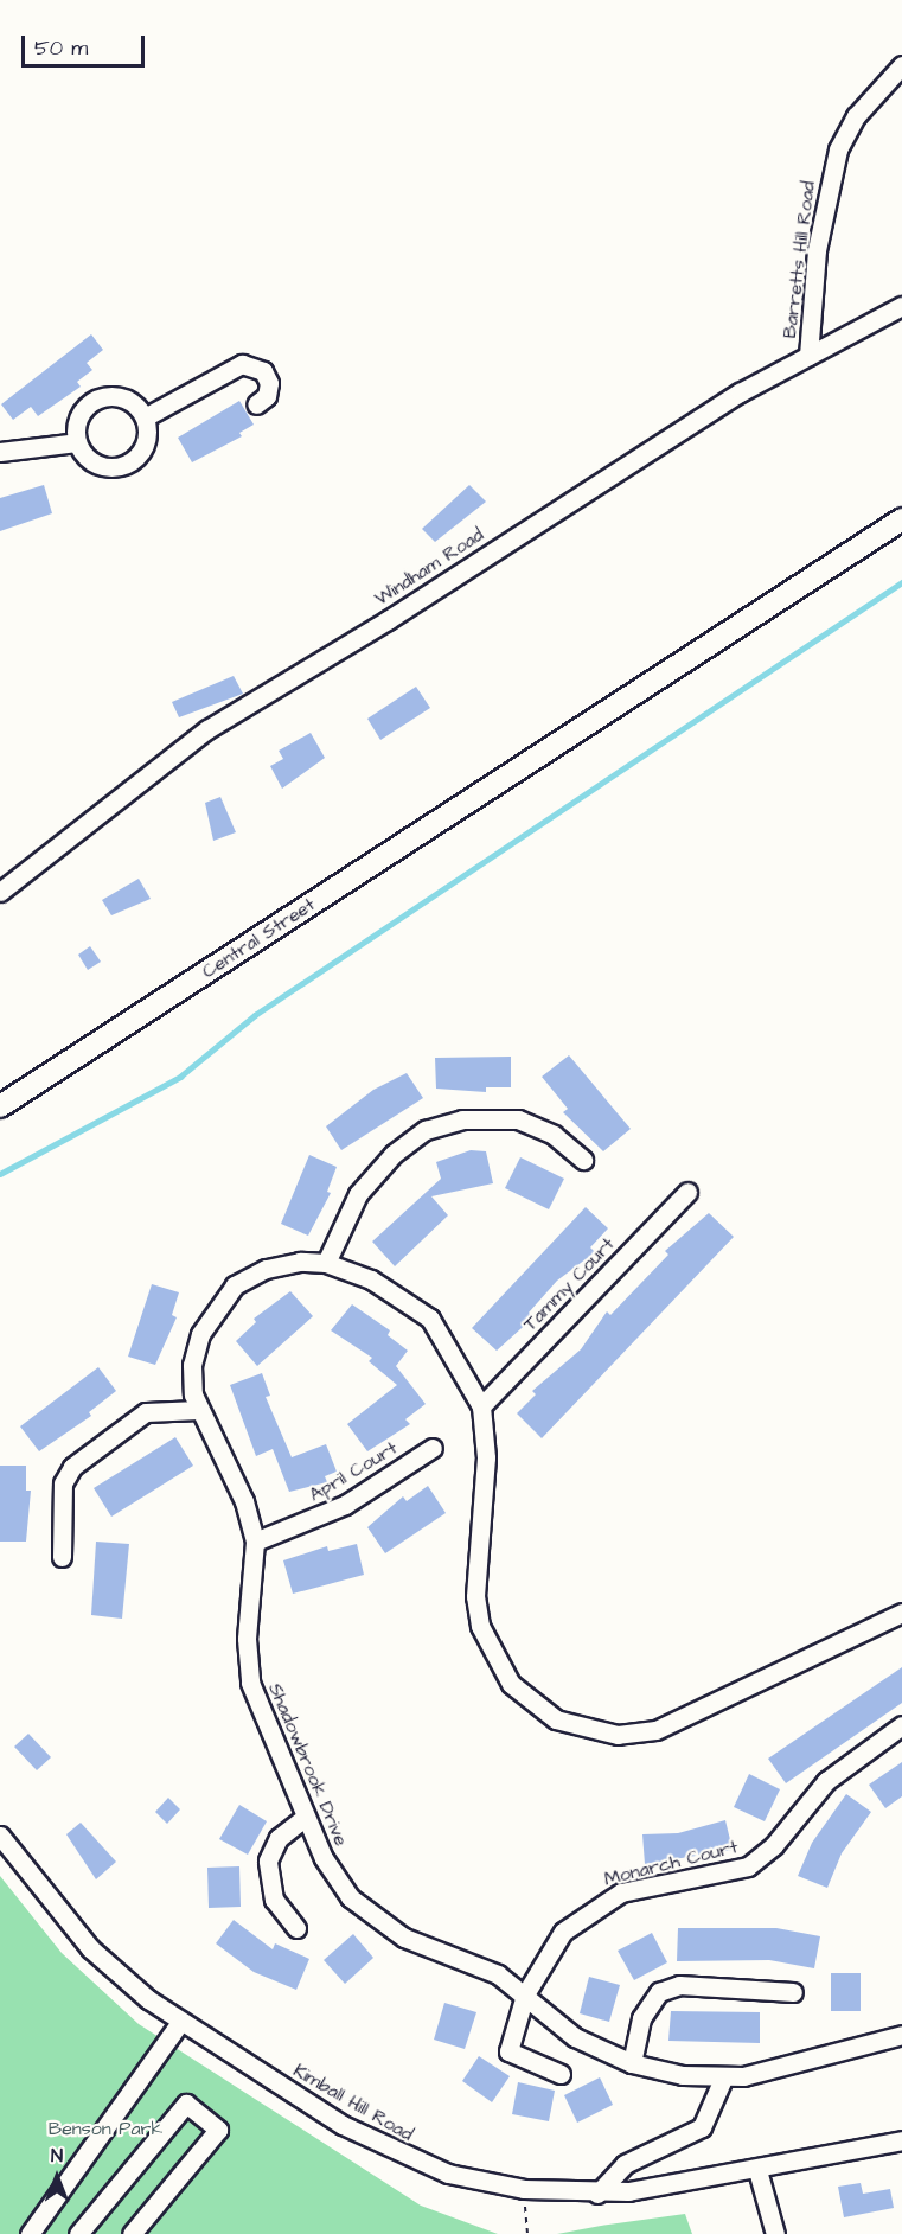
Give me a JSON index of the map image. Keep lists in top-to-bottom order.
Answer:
{
  "streets": {
    "main road": ["Central Street"],
    "street": [
      "Barretts Hill Road",
      "Windham Road",
      "Tammy Court",
      "April Court",
      "Shadowbrook Drive",
      "Monarch Court",
      "Kimball Hill Road"
    ]
  },
  "crossings": [
    ["Barretts Hill Road", "Windham Road"],
    ["Tammy Court", "Shadowbrook Drive"],
    ["April Court", "Shadowbrook Drive"],
    ["Shadowbrook Drive", "Monarch Court"]
  ],
  "parks": ["Benson Park"],
  "scale_bar": "50 m",
  "north": "top"
}
